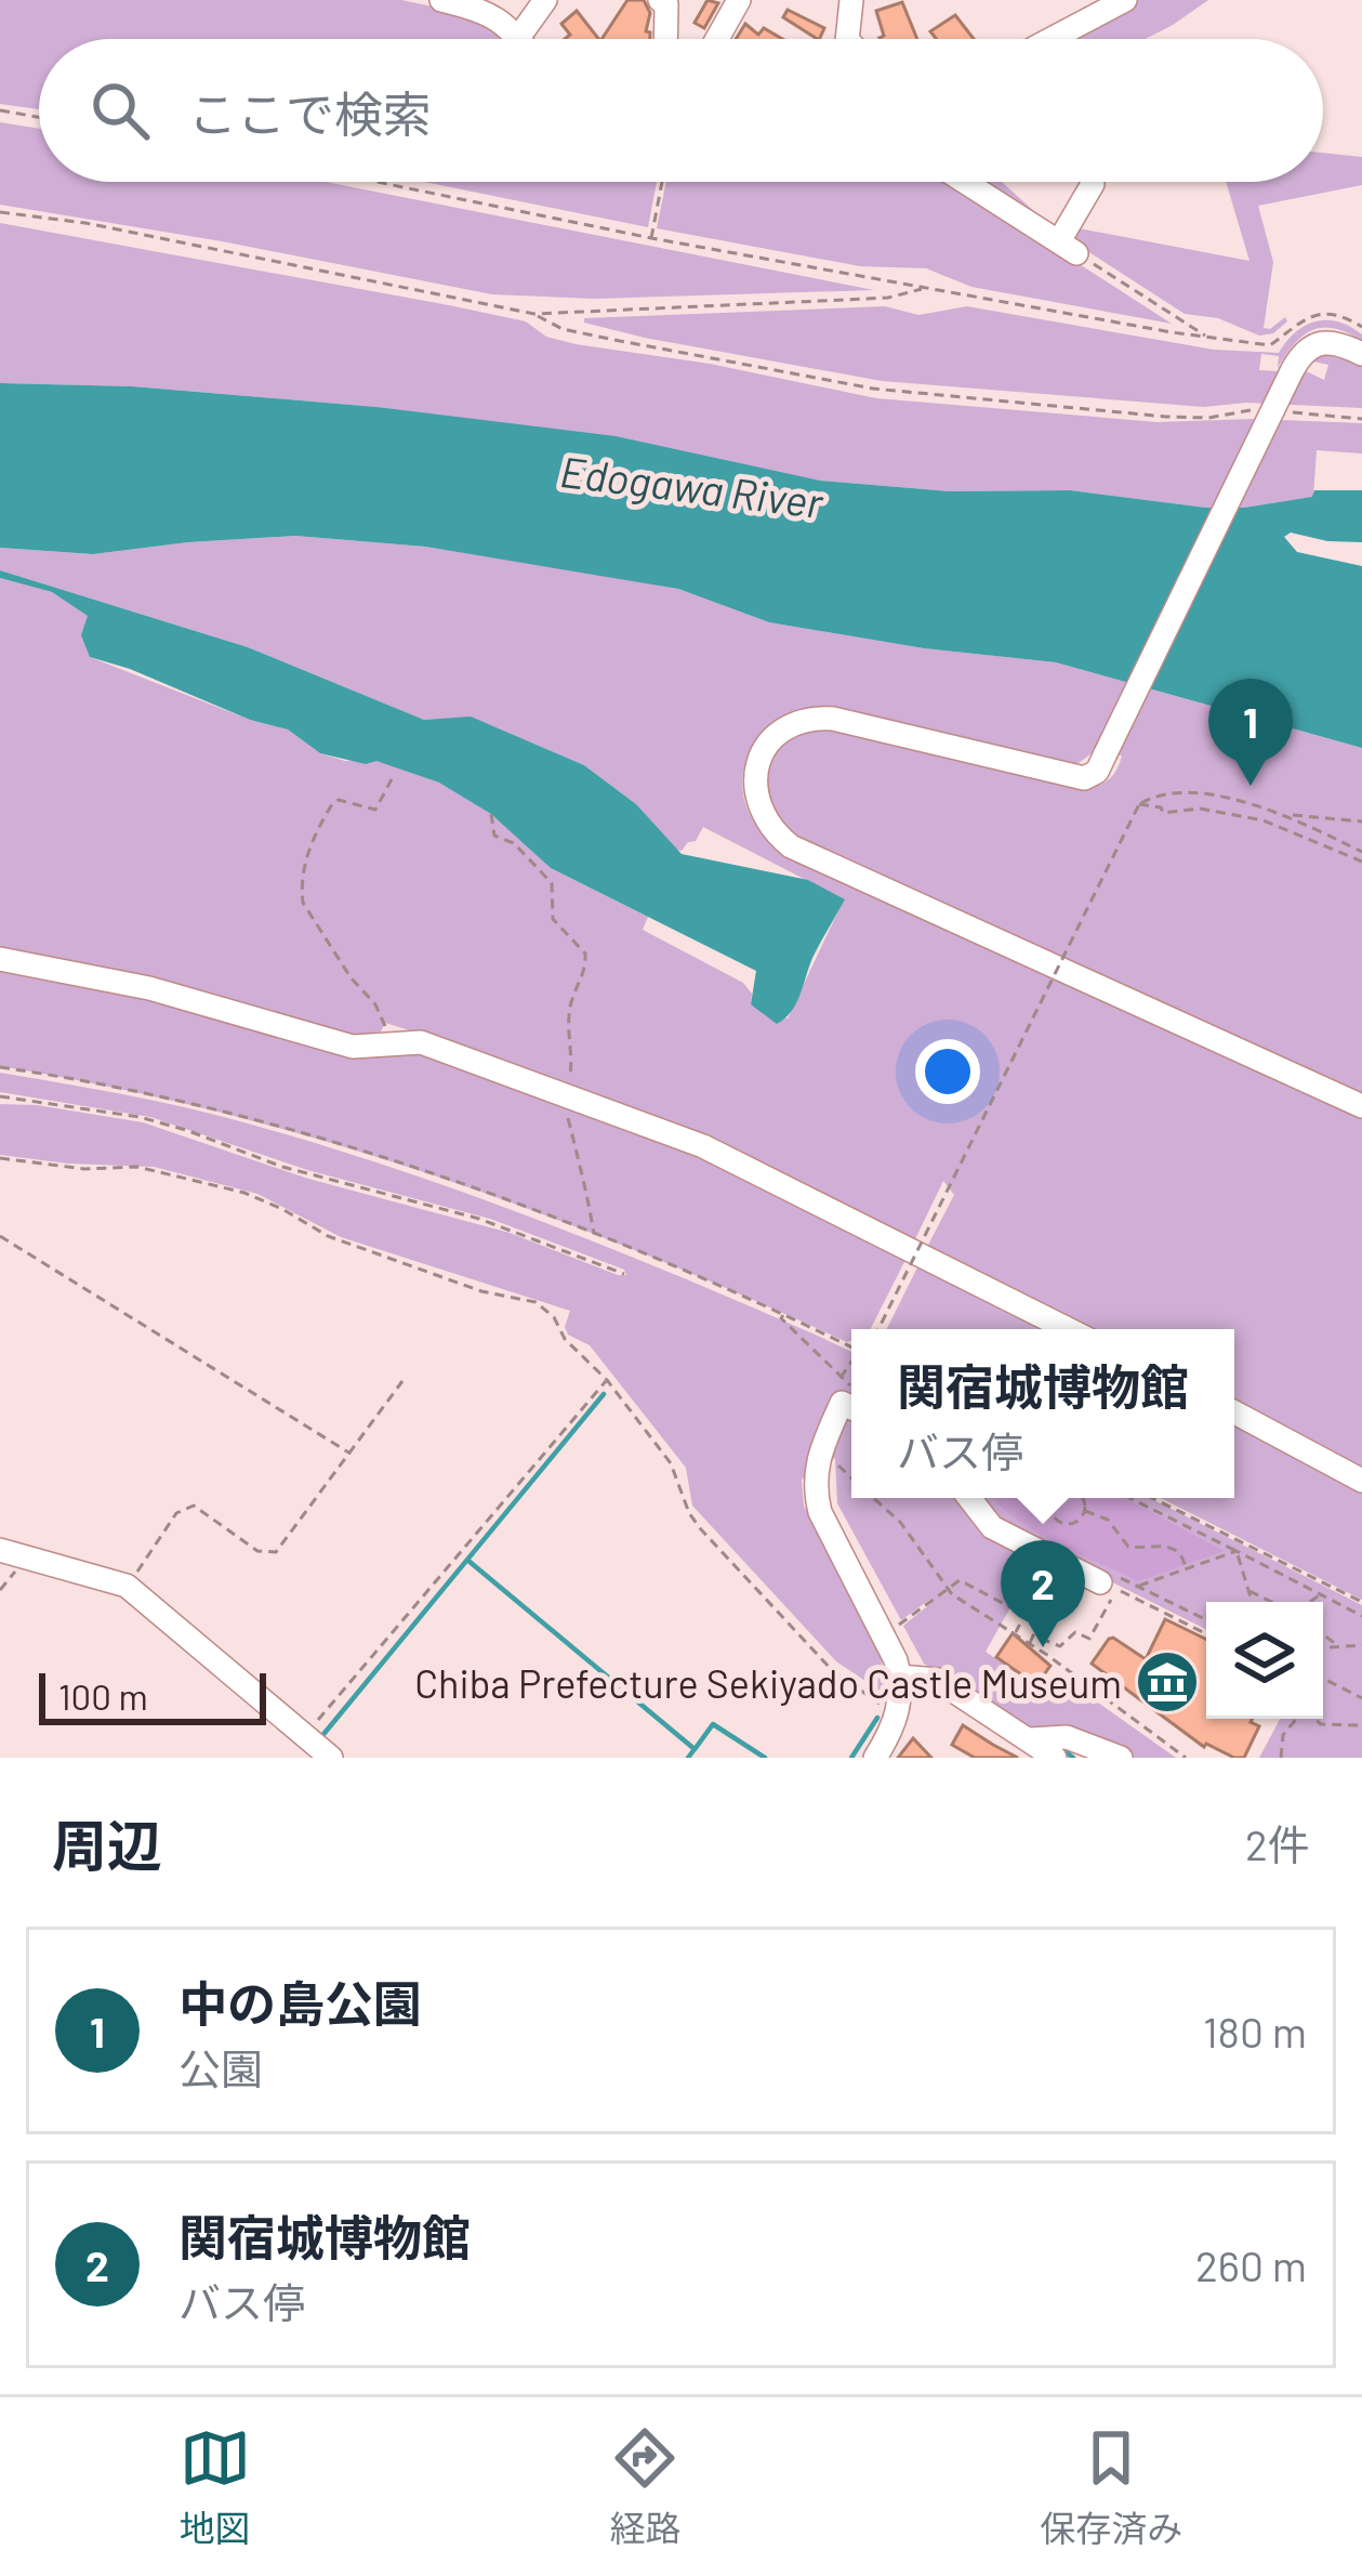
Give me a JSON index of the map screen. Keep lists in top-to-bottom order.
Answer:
{
  "water": ["Edogawa River"],
  "places": {
    "museum": ["Chiba Prefecture Sekiyado Castle Museum"]
  },
  "scale_bar": "100 m",
  "page": {
    "search": "ここで検索",
    "pins": ["1", "2"],
    "popup": ["関宿城博物館", "バス停"],
    "scale": "100 m",
    "heading": ["周辺", "2件"],
    "list": [
      {
        "mark": "1",
        "name": "中の島公園",
        "note": "公園",
        "value": "180 m"
      },
      {
        "mark": "2",
        "name": "関宿城博物館",
        "note": "バス停",
        "value": "260 m"
      }
    ],
    "nav": ["地図", "経路", "保存済み"]
  }
}
